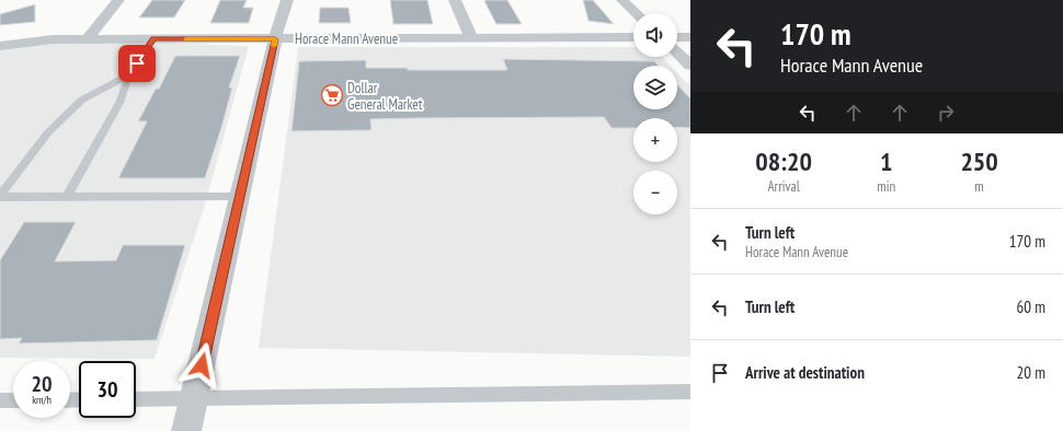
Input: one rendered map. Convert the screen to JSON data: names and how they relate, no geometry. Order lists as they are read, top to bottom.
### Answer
{
  "streets": {
    "street": ["Horace Mann Avenue"]
  },
  "places": {
    "supermarket": ["Dollar General Market"]
  },
  "page": {
    "turn": ["170 m", "Horace Mann Avenue"],
    "map_buttons": ["+", "−"],
    "eta": [
      "08:20",
      "Arrival",
      "1",
      "min",
      "250",
      "m"
    ],
    "list": [
      {
        "name": "Turn left",
        "note": "Horace Mann Avenue",
        "value": "170 m"
      },
      {
        "name": "Turn left",
        "value": "60 m"
      },
      {
        "name": "Arrive at destination",
        "value": "20 m"
      }
    ],
    "speed": "20 km/h",
    "limit": "30"
  }
}
